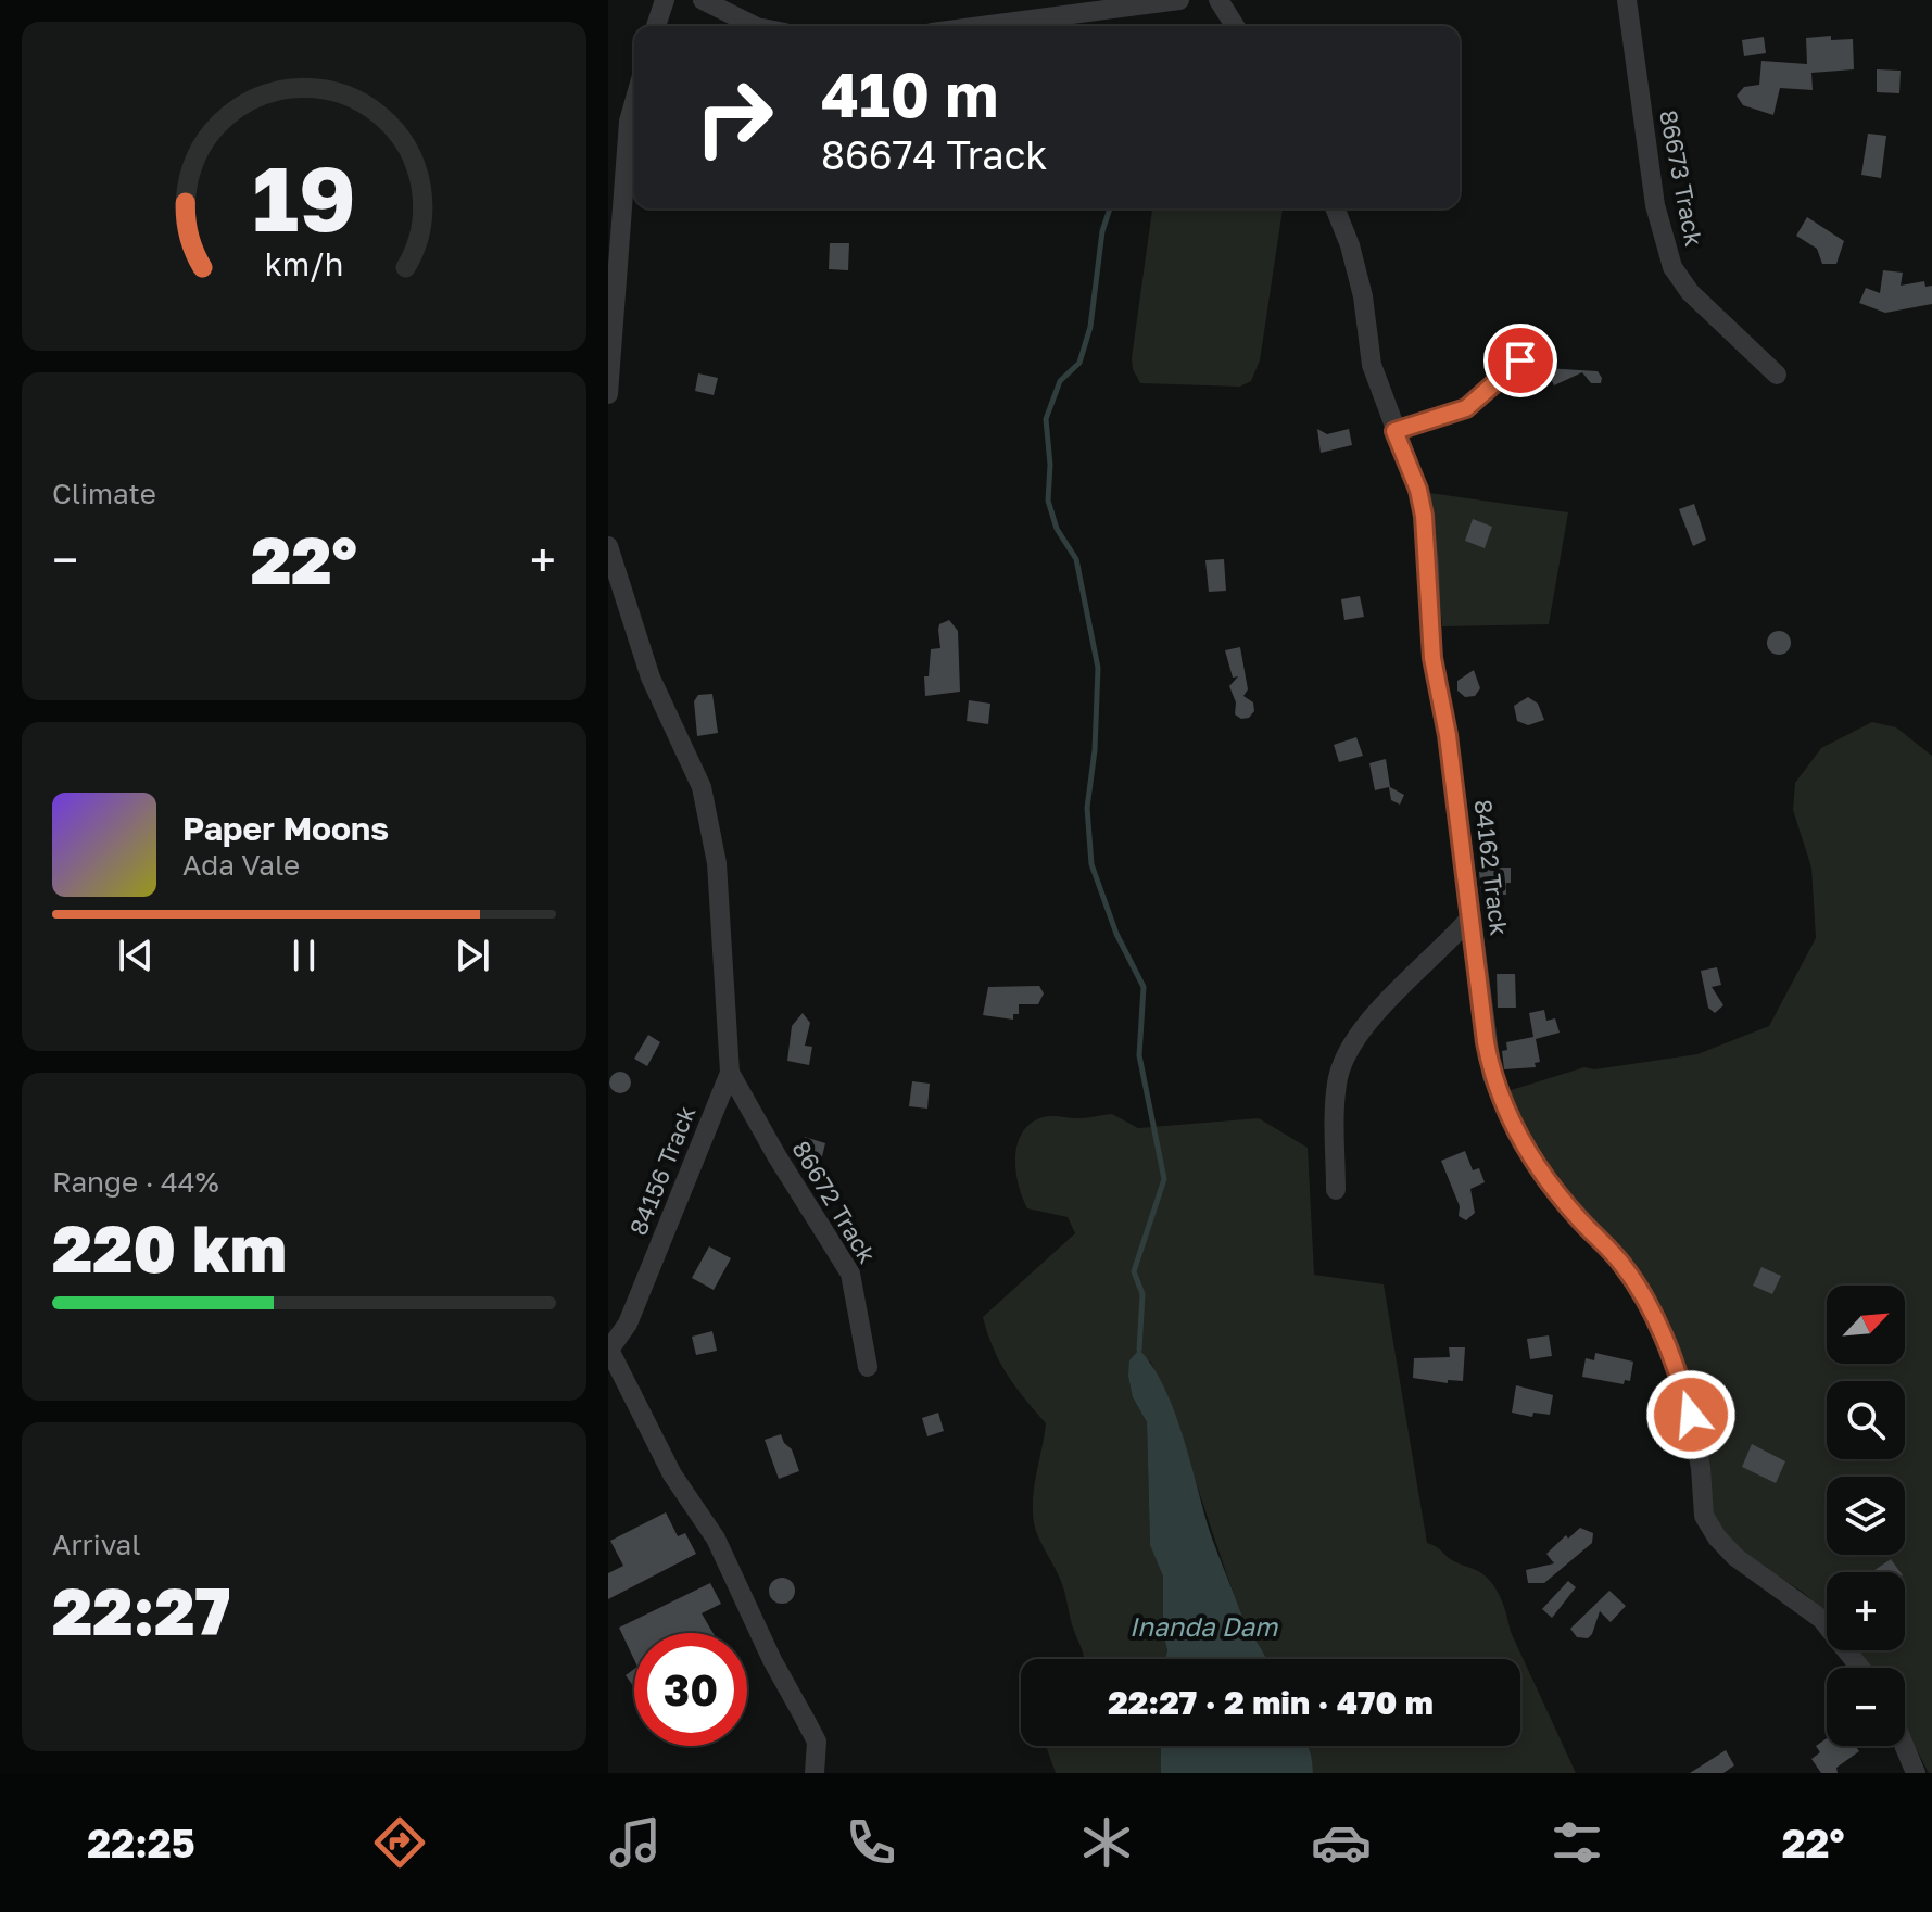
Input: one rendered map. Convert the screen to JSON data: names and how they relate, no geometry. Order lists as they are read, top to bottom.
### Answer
{
  "streets": {
    "street": [
      "86673 Track",
      "84162 Track",
      "84156 Track",
      "86672 Track"
    ]
  },
  "crossings": [
    ["84156 Track", "86672 Track"]
  ],
  "water": ["Inanda Dam"],
  "north": "top right",
  "page": {
    "turn": ["410 m", "86674 Track"],
    "tile": [
      "Climate",
      ["Range · 44%", "220 km"],
      ["Arrival", "22:27"]
    ],
    "heat": ["−", "22°", "+"],
    "song": ["Paper Moons", "Ada Vale"],
    "map_buttons": ["+", "−"],
    "limit": "30",
    "trip": "22:27 · 2 min · 470 m",
    "tabs": ["22:25", "22°"],
    "gauge": ["19", "km/h"]
  }
}
